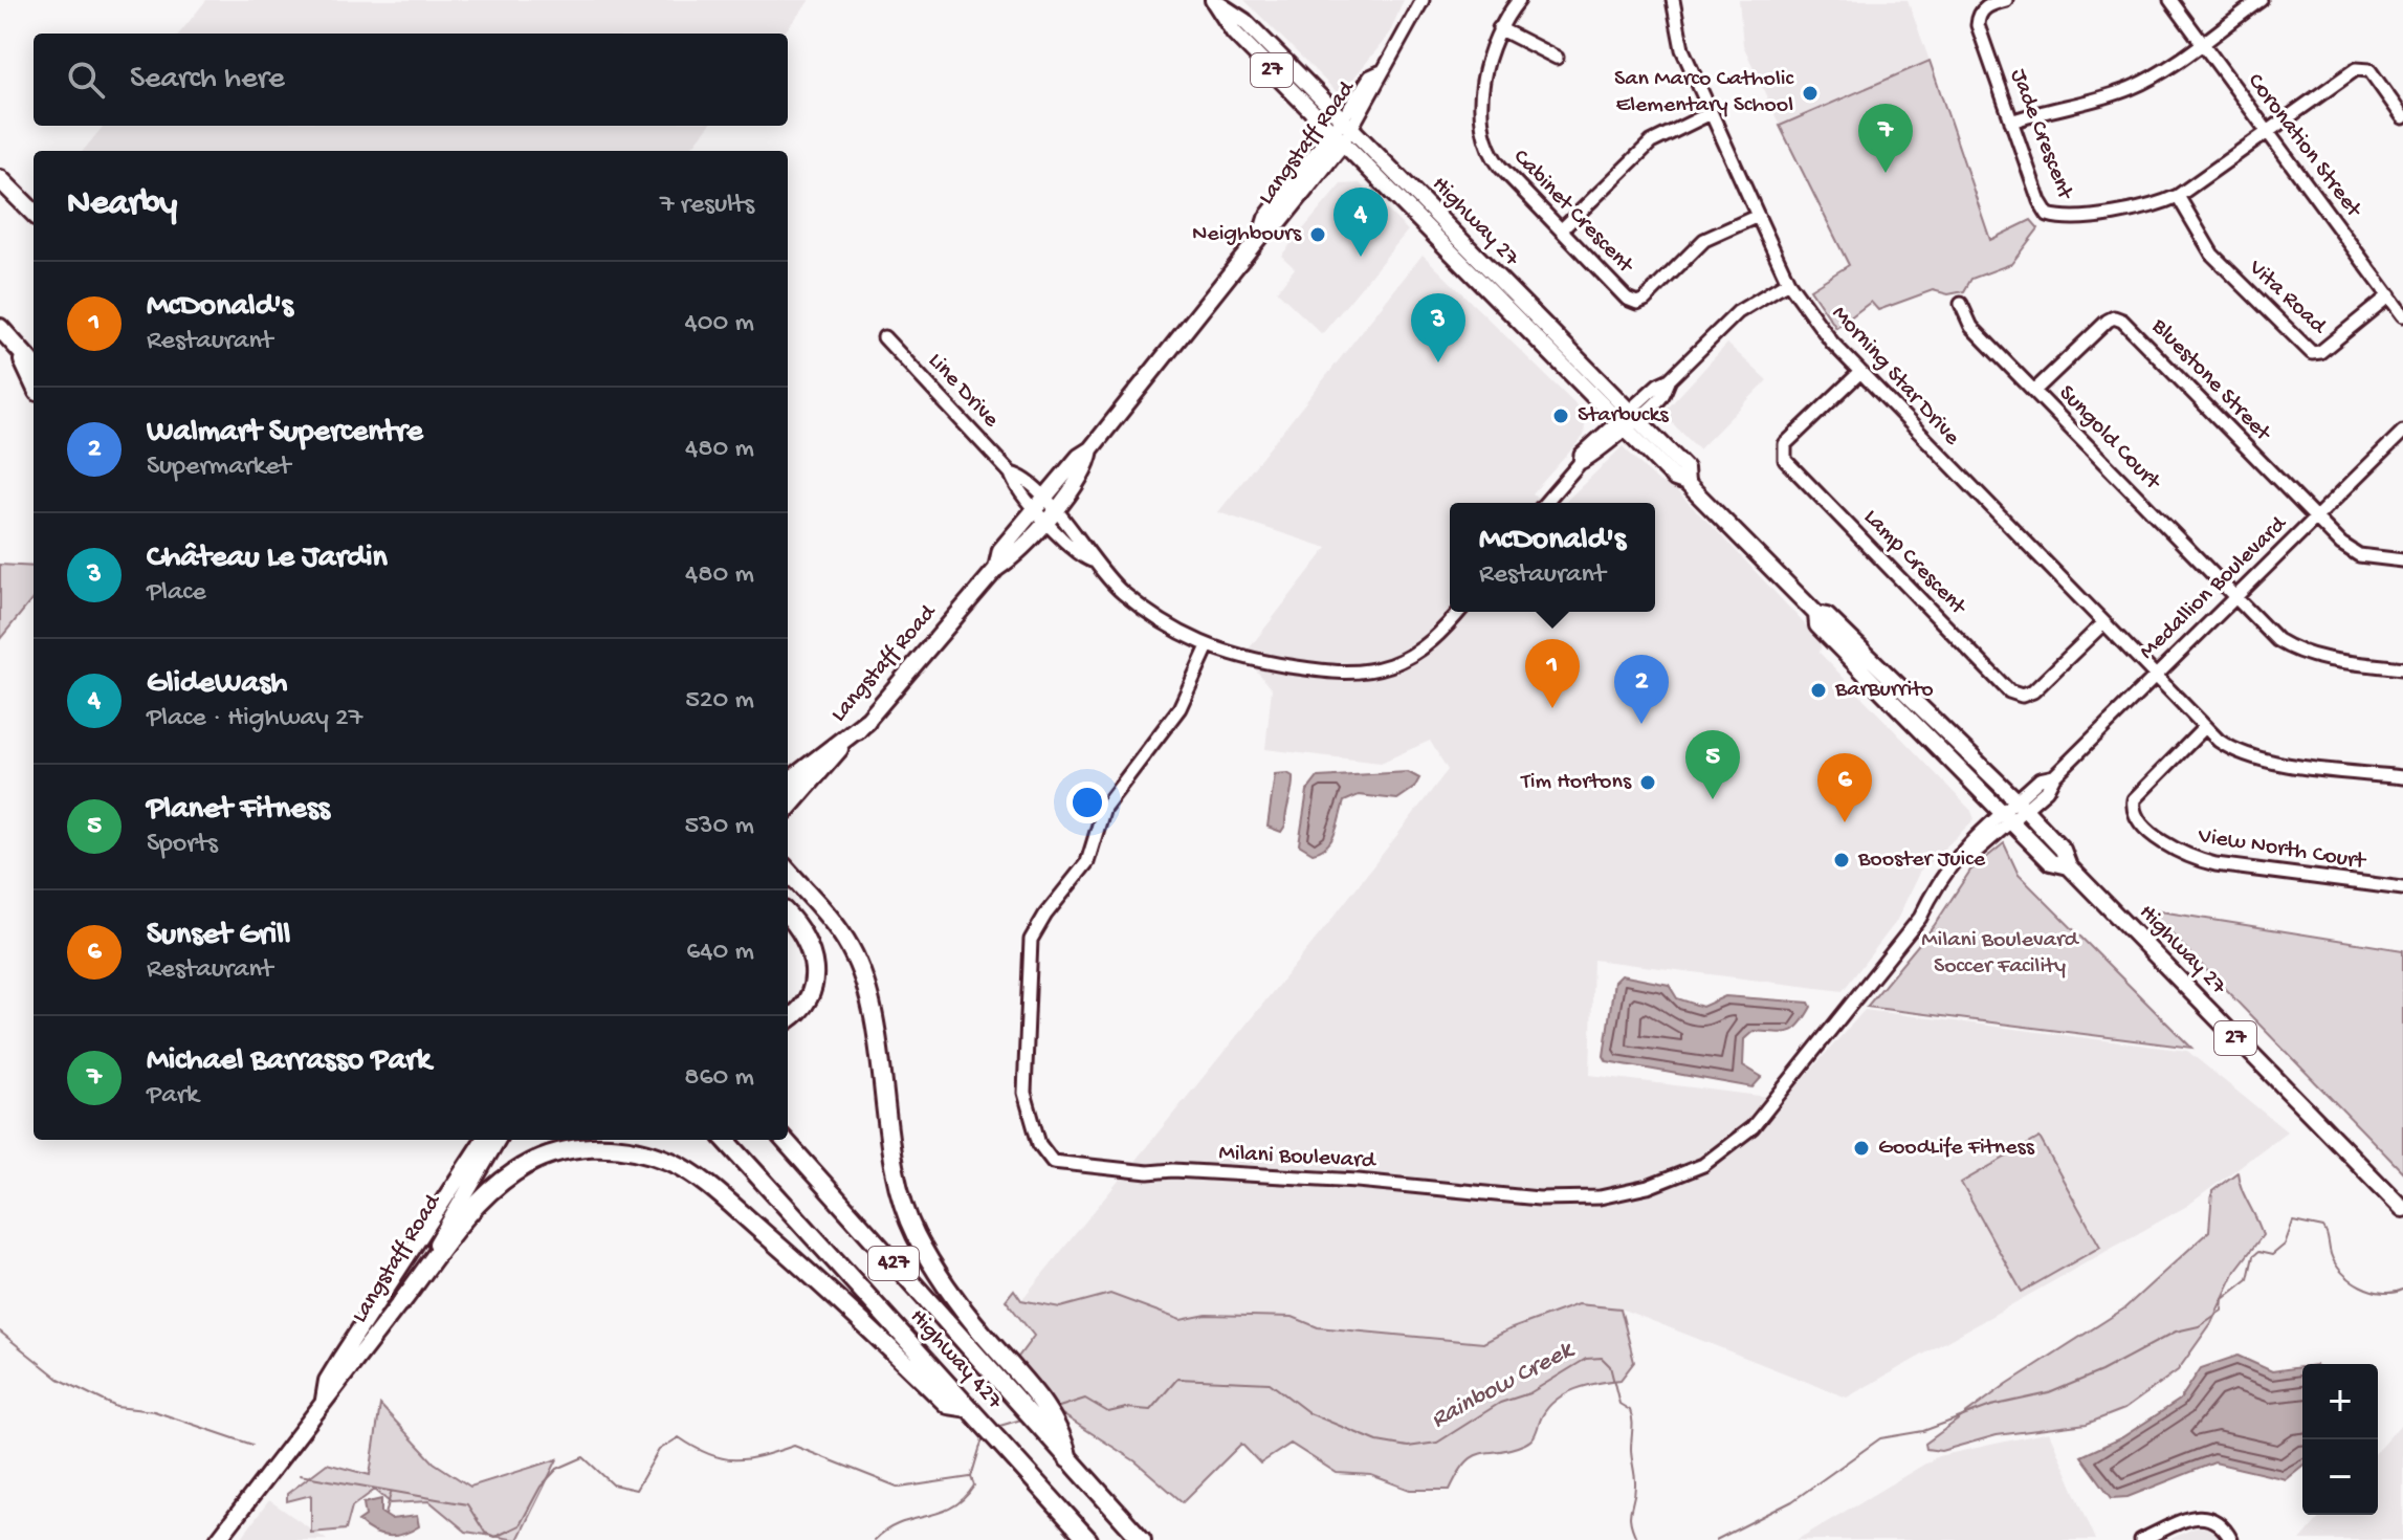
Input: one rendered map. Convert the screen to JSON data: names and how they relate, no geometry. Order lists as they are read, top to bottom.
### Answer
{
  "streets": {
    "highway": ["427", "Highway 427"],
    "main road": ["27", "Langstaff Road", "Highway 27"],
    "street": [
      "Jade Crescent",
      "Coronation Street",
      "Cabinet Crescent",
      "Vita Road",
      "Morning Star Drive",
      "Bluestone Street",
      "Line Drive",
      "Sungold Court",
      "Lamp Crescent",
      "Medallion Boulevard",
      "View North Court",
      "Milani Boulevard"
    ]
  },
  "crossings": [
    ["Jade Crescent", "Coronation Street"],
    ["Jade Crescent", "Vita Road"],
    ["Langstaff Road", "Highway 27"],
    ["Langstaff Road", "Line Drive"],
    ["Coronation Street", "Vita Road"],
    ["Cabinet Crescent", "Morning Star Drive"],
    ["Highway 27", "Medallion Boulevard"],
    ["Highway 27", "Milani Boulevard"],
    ["Morning Star Drive", "Lamp Crescent"],
    ["Morning Star Drive", "Medallion Boulevard"],
    ["Morning Star Drive", "View North Court"],
    ["Bluestone Street", "Sungold Court"],
    ["Bluestone Street", "Medallion Boulevard"],
    ["Line Drive", "Milani Boulevard"],
    ["Sungold Court", "Medallion Boulevard"],
    ["Medallion Boulevard", "Milani Boulevard"]
  ],
  "water": ["Rainbow Creek"],
  "parks": ["Milani Boulevard Soccer Facility"],
  "places": [
    "San Marco Catholic Elementary School",
    "Neighbours",
    "Starbucks",
    "BarBurrito",
    "Tim Hortons",
    "Booster Juice",
    "GoodLife Fitness"
  ],
  "page": {
    "search": "Search here",
    "pins": [
      "7",
      "4",
      "3",
      "1",
      "2",
      "5",
      "6"
    ],
    "heading": ["Nearby", "7 results"],
    "list": [
      {
        "mark": "1",
        "name": "McDonald's",
        "note": "Restaurant",
        "value": "400 m"
      },
      {
        "mark": "2",
        "name": "Walmart Supercentre",
        "note": "Supermarket",
        "value": "480 m"
      },
      {
        "mark": "3",
        "name": "Château Le Jardin",
        "note": "Place",
        "value": "480 m"
      },
      {
        "mark": "4",
        "name": "GlideWash",
        "note": "Place · Highway 27",
        "value": "520 m"
      },
      {
        "mark": "5",
        "name": "Planet Fitness",
        "note": "Sports",
        "value": "530 m"
      },
      {
        "mark": "6",
        "name": "Sunset Grill",
        "note": "Restaurant",
        "value": "640 m"
      },
      {
        "mark": "7",
        "name": "Michael Barrasso Park",
        "note": "Park",
        "value": "860 m"
      }
    ],
    "popup": ["McDonald's", "Restaurant"],
    "map_buttons": ["+", "−"]
  }
}
